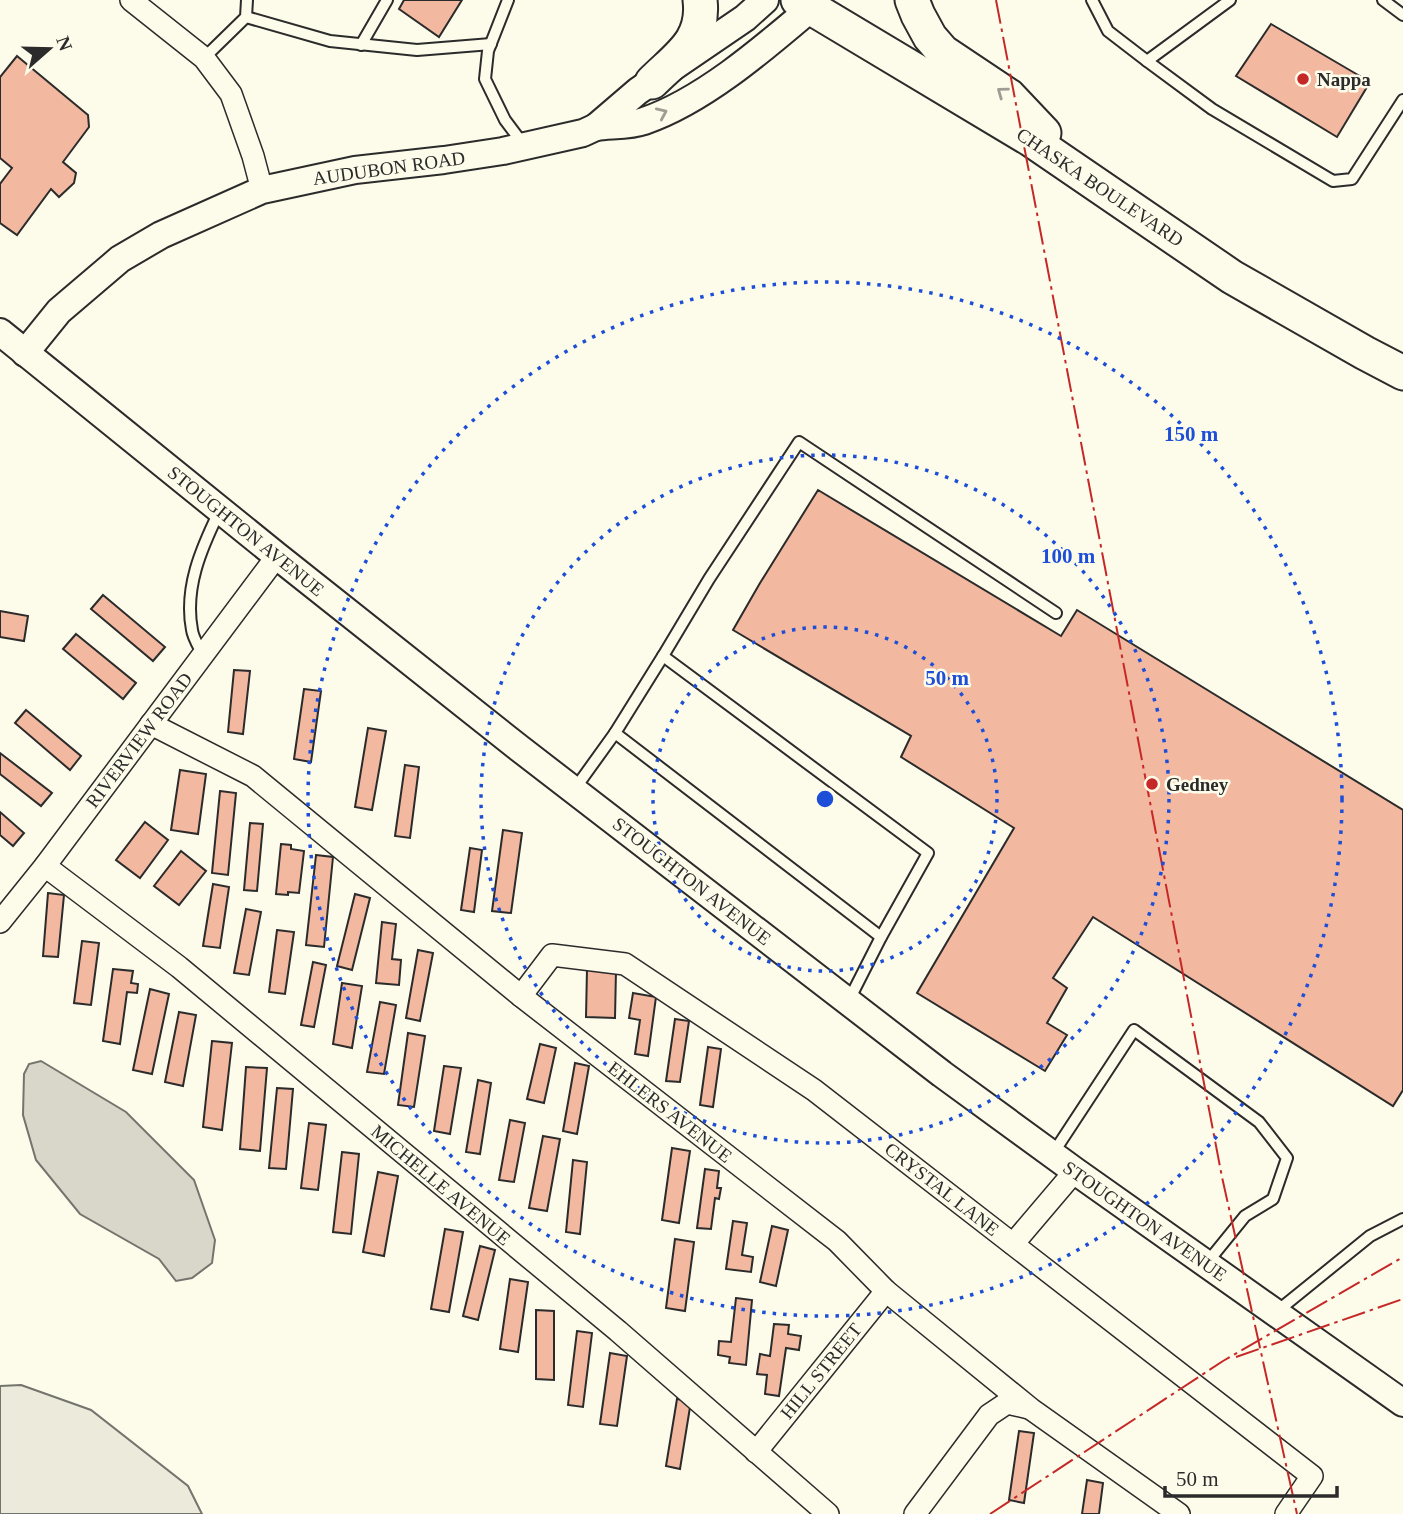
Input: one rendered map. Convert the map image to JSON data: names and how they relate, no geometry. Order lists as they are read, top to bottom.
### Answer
{
  "streets": {
    "main road": ["CHASKA BOULEVARD"],
    "street": [
      "AUDUBON ROAD",
      "STOUGHTON AVENUE",
      "RIVERVIEW ROAD",
      "EHLERS AVENUE",
      "MICHELLE AVENUE",
      "CRYSTAL LANE",
      "HILL STREET"
    ]
  },
  "crossings": [
    ["AUDUBON ROAD", "CHASKA BOULEVARD"],
    ["AUDUBON ROAD", "STOUGHTON AVENUE"],
    ["STOUGHTON AVENUE", "RIVERVIEW ROAD"],
    ["RIVERVIEW ROAD", "EHLERS AVENUE"],
    ["RIVERVIEW ROAD", "MICHELLE AVENUE"],
    ["EHLERS AVENUE", "CRYSTAL LANE"],
    ["EHLERS AVENUE", "HILL STREET"],
    ["MICHELLE AVENUE", "HILL STREET"]
  ],
  "places": ["Nappa", "Gedney"],
  "scale_bar": "50 m",
  "north": "right",
  "rings": ["150 m", "100 m", "50 m"]
}
